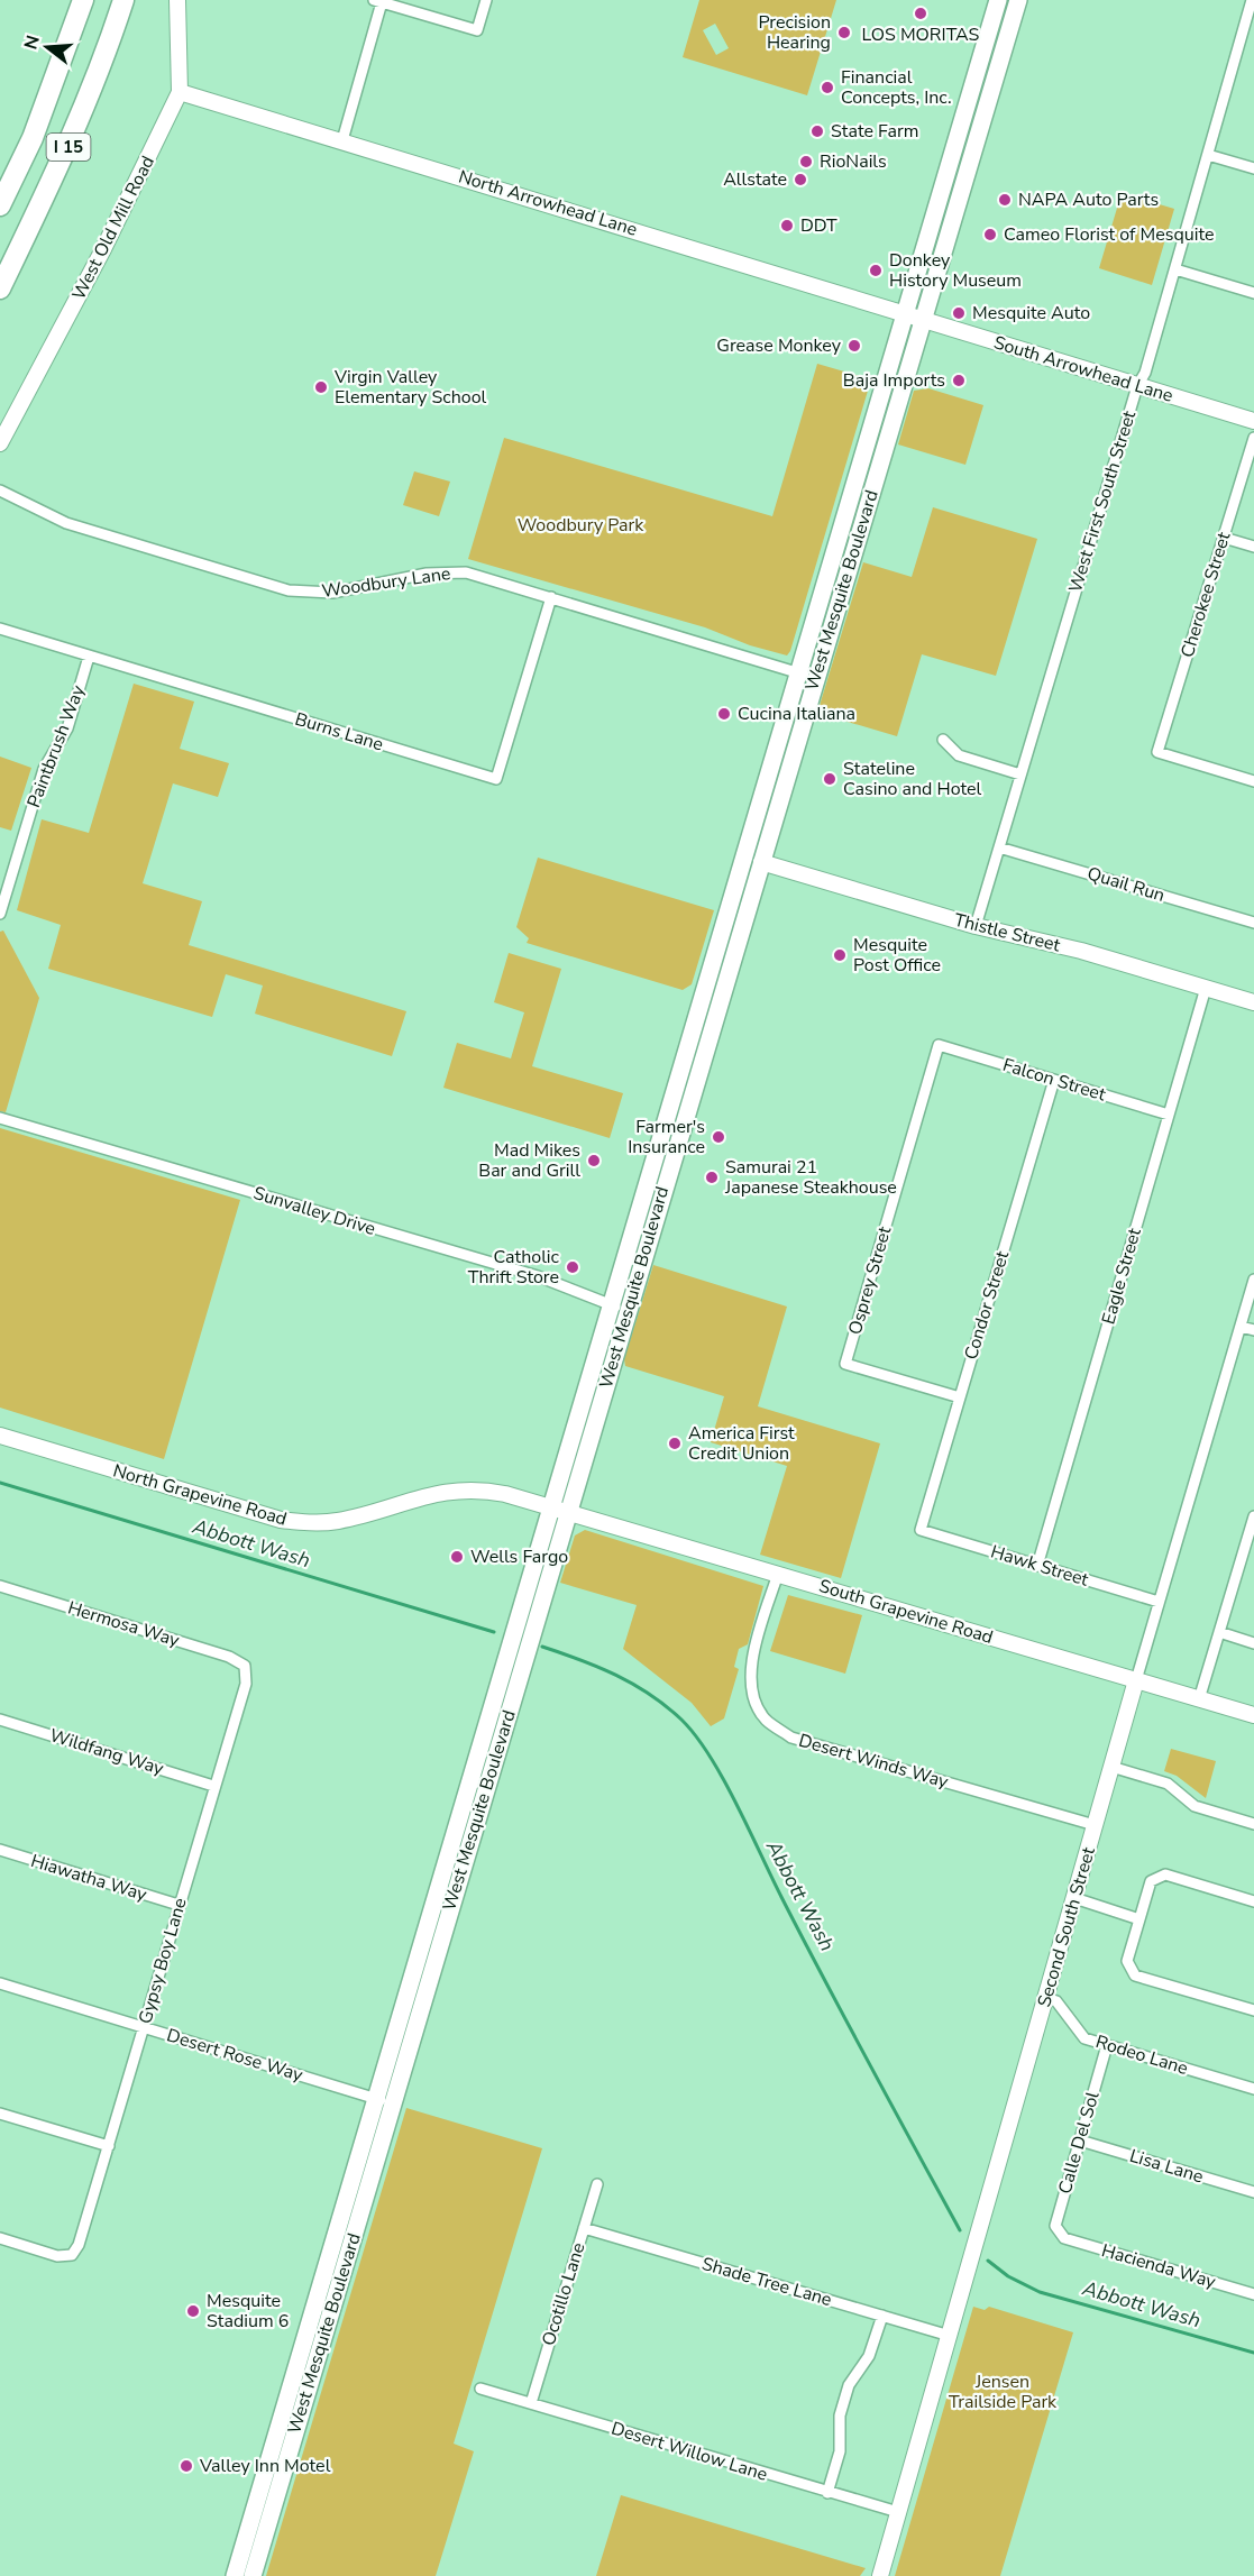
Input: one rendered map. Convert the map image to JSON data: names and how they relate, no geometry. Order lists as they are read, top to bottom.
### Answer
{
  "streets": {
    "highway": ["I 15"],
    "main road": ["West Mesquite Boulevard"],
    "street": [
      "North Arrowhead Lane",
      "West Old Mill Road",
      "South Arrowhead Lane",
      "West First South Street",
      "Woodbury Lane",
      "Cherokee Street",
      "Burns Lane",
      "Paintbrush Way",
      "Quail Run",
      "Thistle Street",
      "Falcon Street",
      "Sunvalley Drive",
      "Eagle Street",
      "Osprey Street",
      "Condor Street",
      "North Grapevine Road",
      "Hawk Street",
      "South Grapevine Road",
      "Hermosa Way",
      "Wildfang Way",
      "Desert Winds Way",
      "Hiawatha Way",
      "Second South Street",
      "Gypsy Boy Lane",
      "Desert Rose Way",
      "Rodeo Lane",
      "Calle Del Sol",
      "Lisa Lane",
      "Hacienda Way",
      "Shade Tree Lane",
      "Ocotillo Lane",
      "Desert Willow Lane"
    ]
  },
  "crossings": [
    ["North Arrowhead Lane", "West Old Mill Road"],
    ["North Arrowhead Lane", "South Arrowhead Lane"],
    ["North Arrowhead Lane", "West Mesquite Boulevard"],
    ["South Arrowhead Lane", "West First South Street"],
    ["South Arrowhead Lane", "West Mesquite Boulevard"],
    ["West First South Street", "Quail Run"],
    ["West First South Street", "Thistle Street"],
    ["Woodbury Lane", "West Mesquite Boulevard"],
    ["Woodbury Lane", "Burns Lane"],
    ["West Mesquite Boulevard", "Thistle Street"],
    ["West Mesquite Boulevard", "Sunvalley Drive"],
    ["West Mesquite Boulevard", "North Grapevine Road"],
    ["West Mesquite Boulevard", "South Grapevine Road"],
    ["West Mesquite Boulevard", "Desert Rose Way"],
    ["Burns Lane", "Paintbrush Way"],
    ["Thistle Street", "Eagle Street"],
    ["Falcon Street", "Eagle Street"],
    ["Falcon Street", "Osprey Street"],
    ["Falcon Street", "Condor Street"],
    ["Eagle Street", "Hawk Street"],
    ["Osprey Street", "Condor Street"],
    ["Condor Street", "Hawk Street"],
    ["North Grapevine Road", "South Grapevine Road"],
    ["Hawk Street", "Second South Street"],
    ["South Grapevine Road", "Desert Winds Way"],
    ["South Grapevine Road", "Second South Street"],
    ["Hermosa Way", "Gypsy Boy Lane"],
    ["Wildfang Way", "Gypsy Boy Lane"],
    ["Desert Winds Way", "Second South Street"],
    ["Hiawatha Way", "Gypsy Boy Lane"],
    ["Second South Street", "Rodeo Lane"],
    ["Second South Street", "Shade Tree Lane"],
    ["Second South Street", "Desert Willow Lane"],
    ["Gypsy Boy Lane", "Desert Rose Way"],
    ["Rodeo Lane", "Calle Del Sol"],
    ["Calle Del Sol", "Lisa Lane"],
    ["Calle Del Sol", "Hacienda Way"],
    ["Shade Tree Lane", "Ocotillo Lane"],
    ["Ocotillo Lane", "Desert Willow Lane"]
  ],
  "water": ["Abbott Wash"],
  "parks": ["Woodbury Park", "Jensen Trailside Park"],
  "places": [
    "LOS MORITAS",
    "Precision Hearing",
    "Financial Concepts, Inc.",
    "State Farm",
    "RioNails",
    "Allstate",
    "NAPA Auto Parts",
    "DDT",
    "Cameo Florist of Mesquite",
    "Donkey History Museum",
    "Mesquite Auto",
    "Grease Monkey",
    "Baja Imports",
    "Virgin Valley Elementary School",
    "Cucina Italiana",
    "Stateline Casino and Hotel",
    "Mesquite Post Office",
    "Farmer's Insurance",
    "Mad Mikes Bar and Grill",
    "Samurai 21 Japanese Steakhouse",
    "Catholic Thrift Store",
    "America First Credit Union",
    "Wells Fargo",
    "Mesquite Stadium 6",
    "Valley Inn Motel"
  ],
  "north": "left"
}
